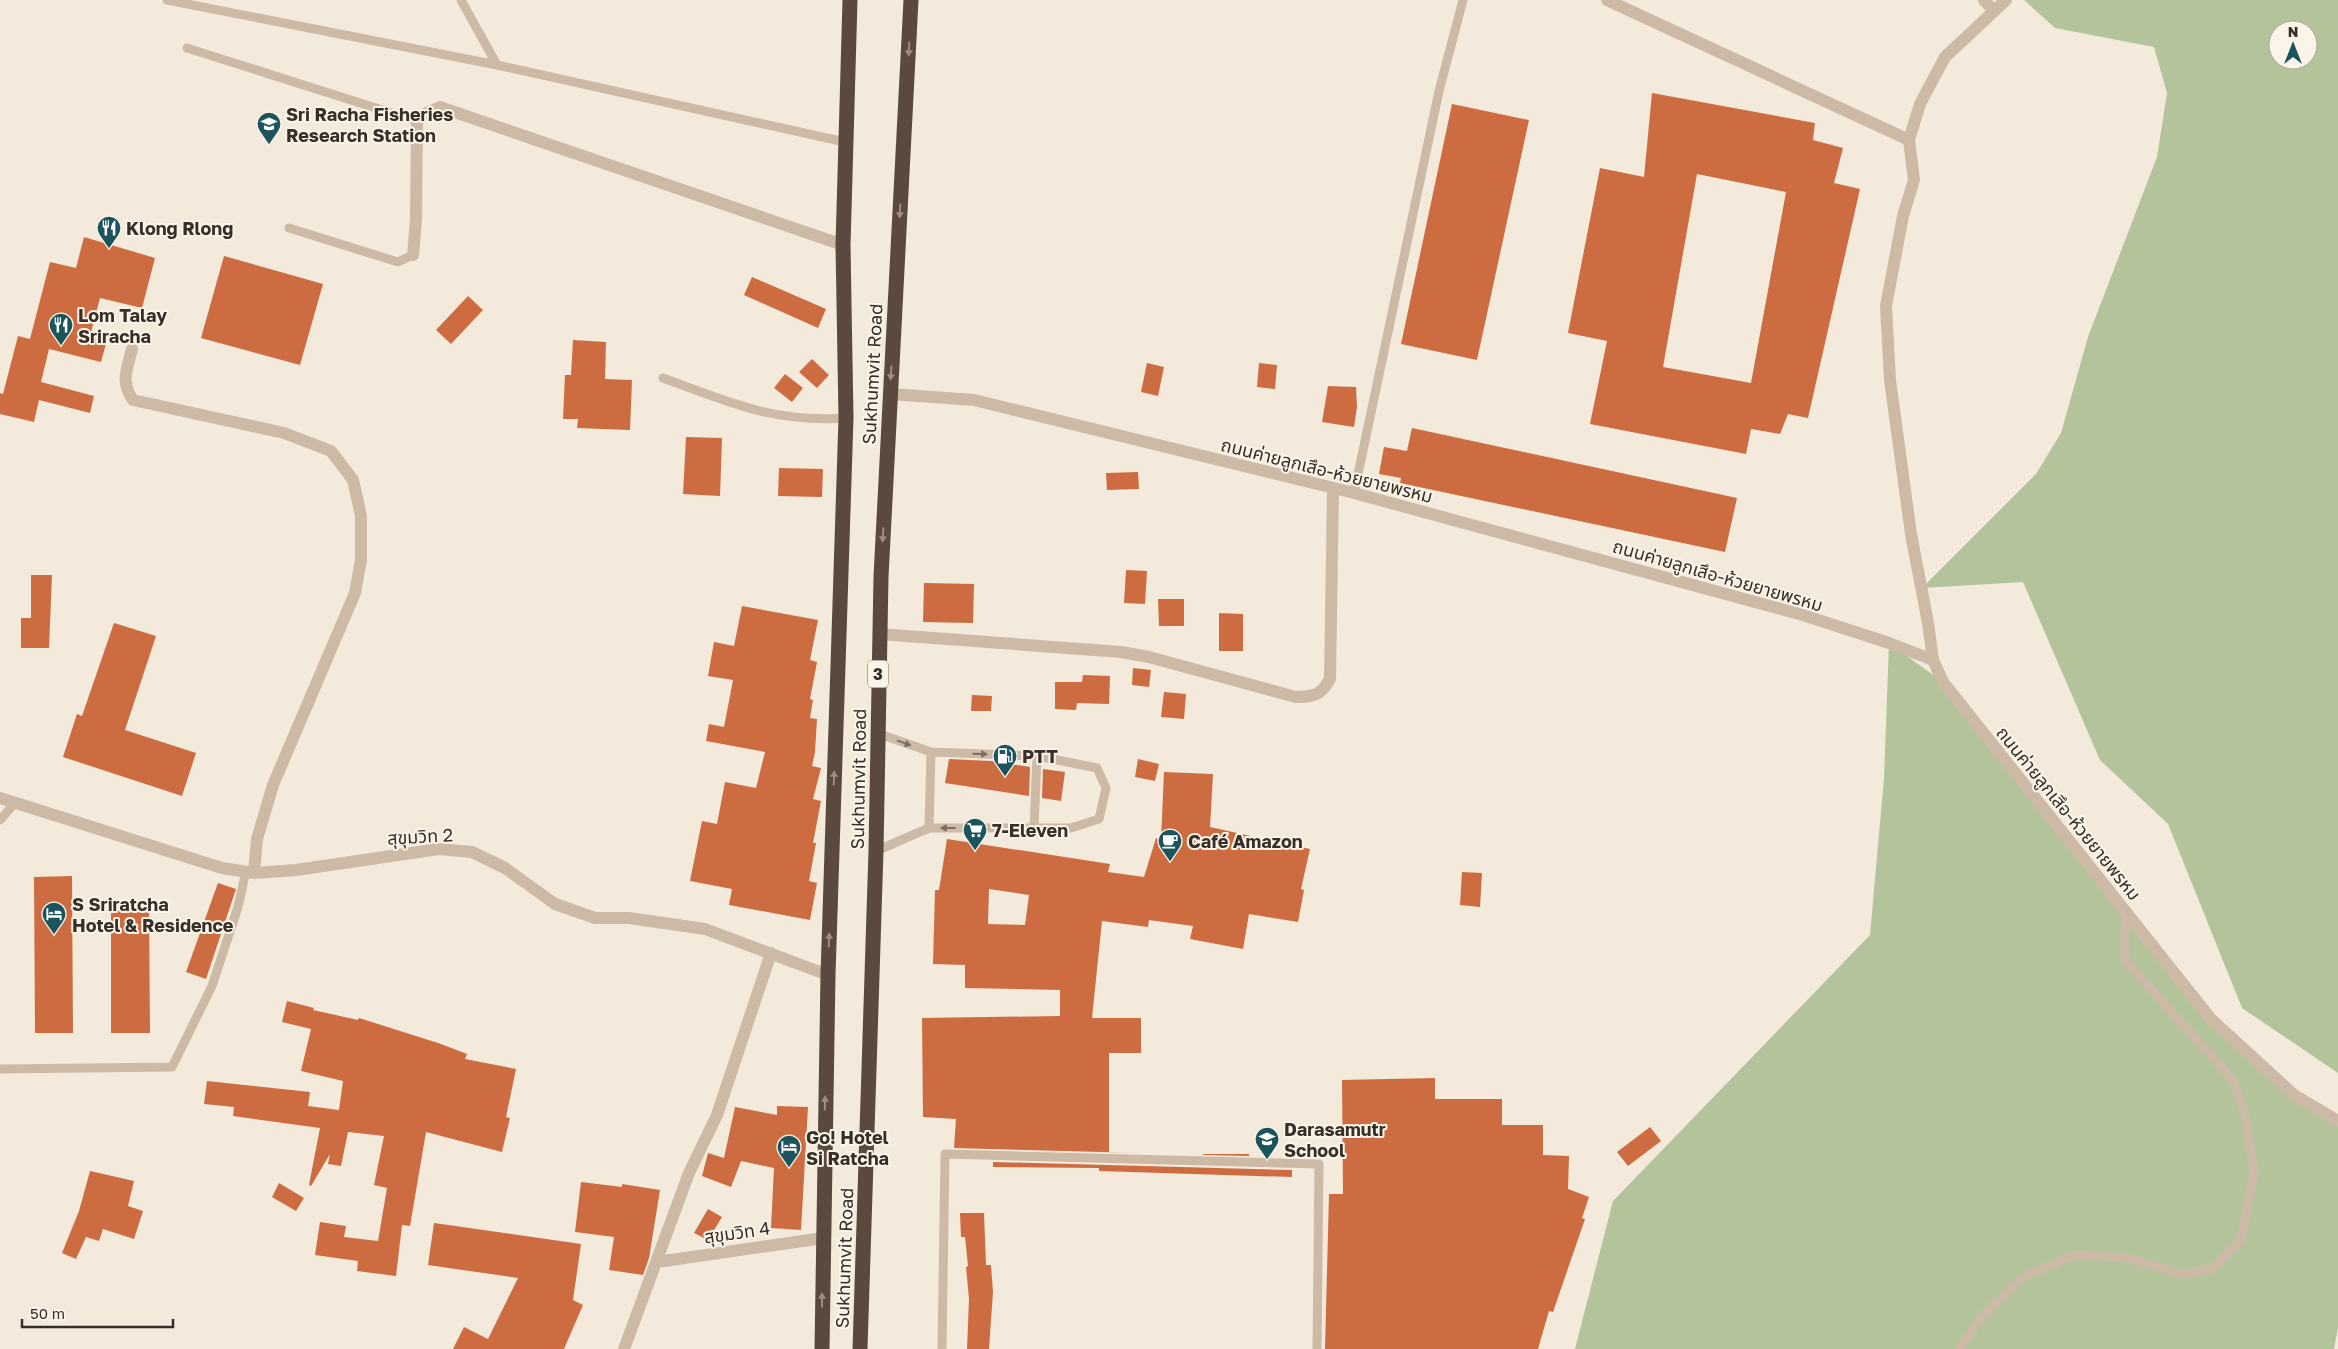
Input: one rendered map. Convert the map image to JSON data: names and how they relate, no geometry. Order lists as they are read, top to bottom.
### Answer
{
  "streets": {
    "highway": ["Sukhumvit Road", "3"],
    "street": ["ถนนค่ายลูกเสึอ-ห้วยยายพรหม", "สุขุมวิท 2", "สุขุมวิท 4"]
  },
  "crossings": [
    ["Sukhumvit Road", "ถนนค่ายลูกเสึอ-ห้วยยายพรหม"],
    ["Sukhumvit Road", "สุขุมวิท 2"],
    ["Sukhumvit Road", "สุขุมวิท 4"]
  ],
  "places": {
    "school or university": ["Sri Racha Fisheries Research Station", "Darasamutr School"],
    "restaurant": ["Klong Rlong", "Lom Talay Sriracha"],
    "fuel station": ["PTT"],
    "supermarket": ["7-Eleven"],
    "cafe": ["Café Amazon"],
    "hotel": ["S Sriratcha Hotel & Residence", "Go! Hotel Si Ratcha"]
  },
  "scale_bar": "50 m",
  "north": "top"
}
